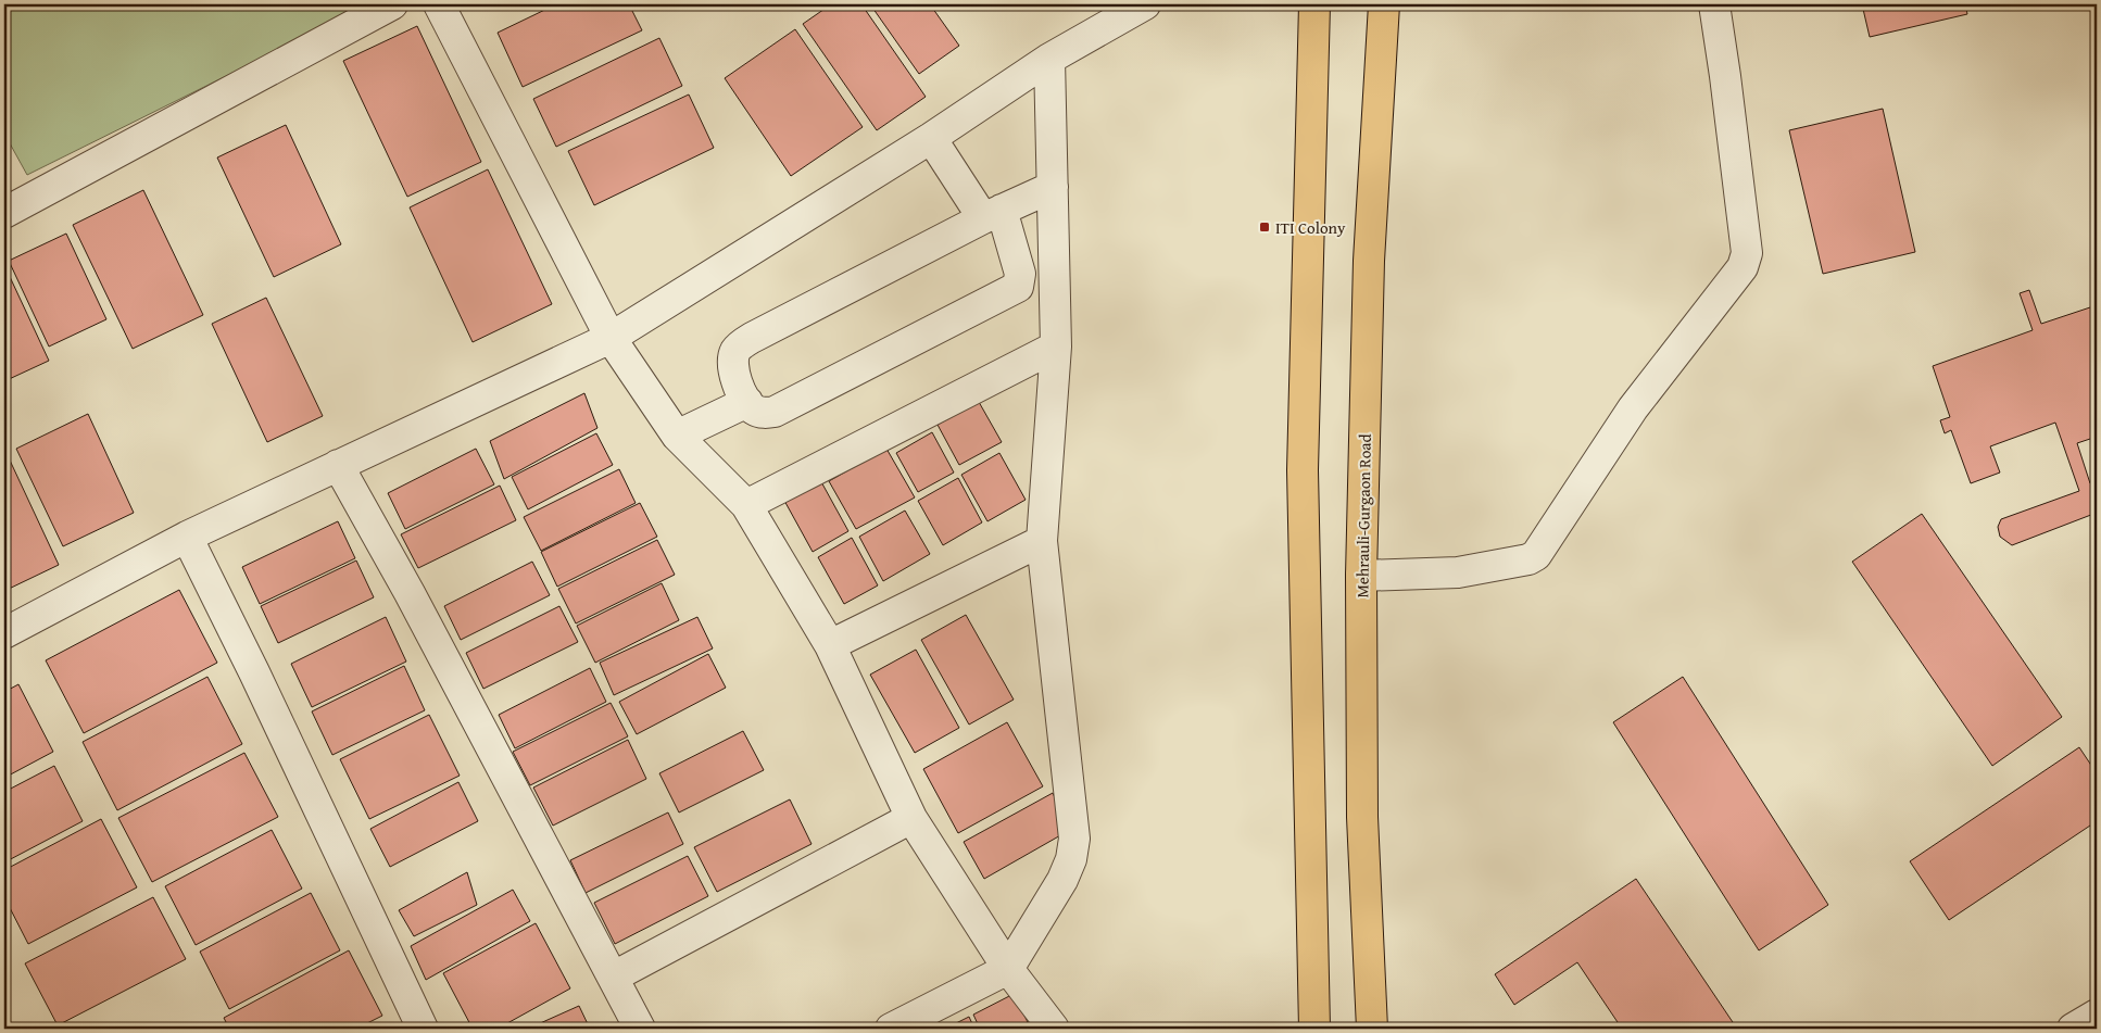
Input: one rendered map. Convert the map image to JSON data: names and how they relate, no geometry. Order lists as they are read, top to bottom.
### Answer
{
  "streets": {
    "main road": ["Mehrauli-Gurgaon Road"]
  },
  "places": {
    "transit": ["ITI Colony"]
  }
}
